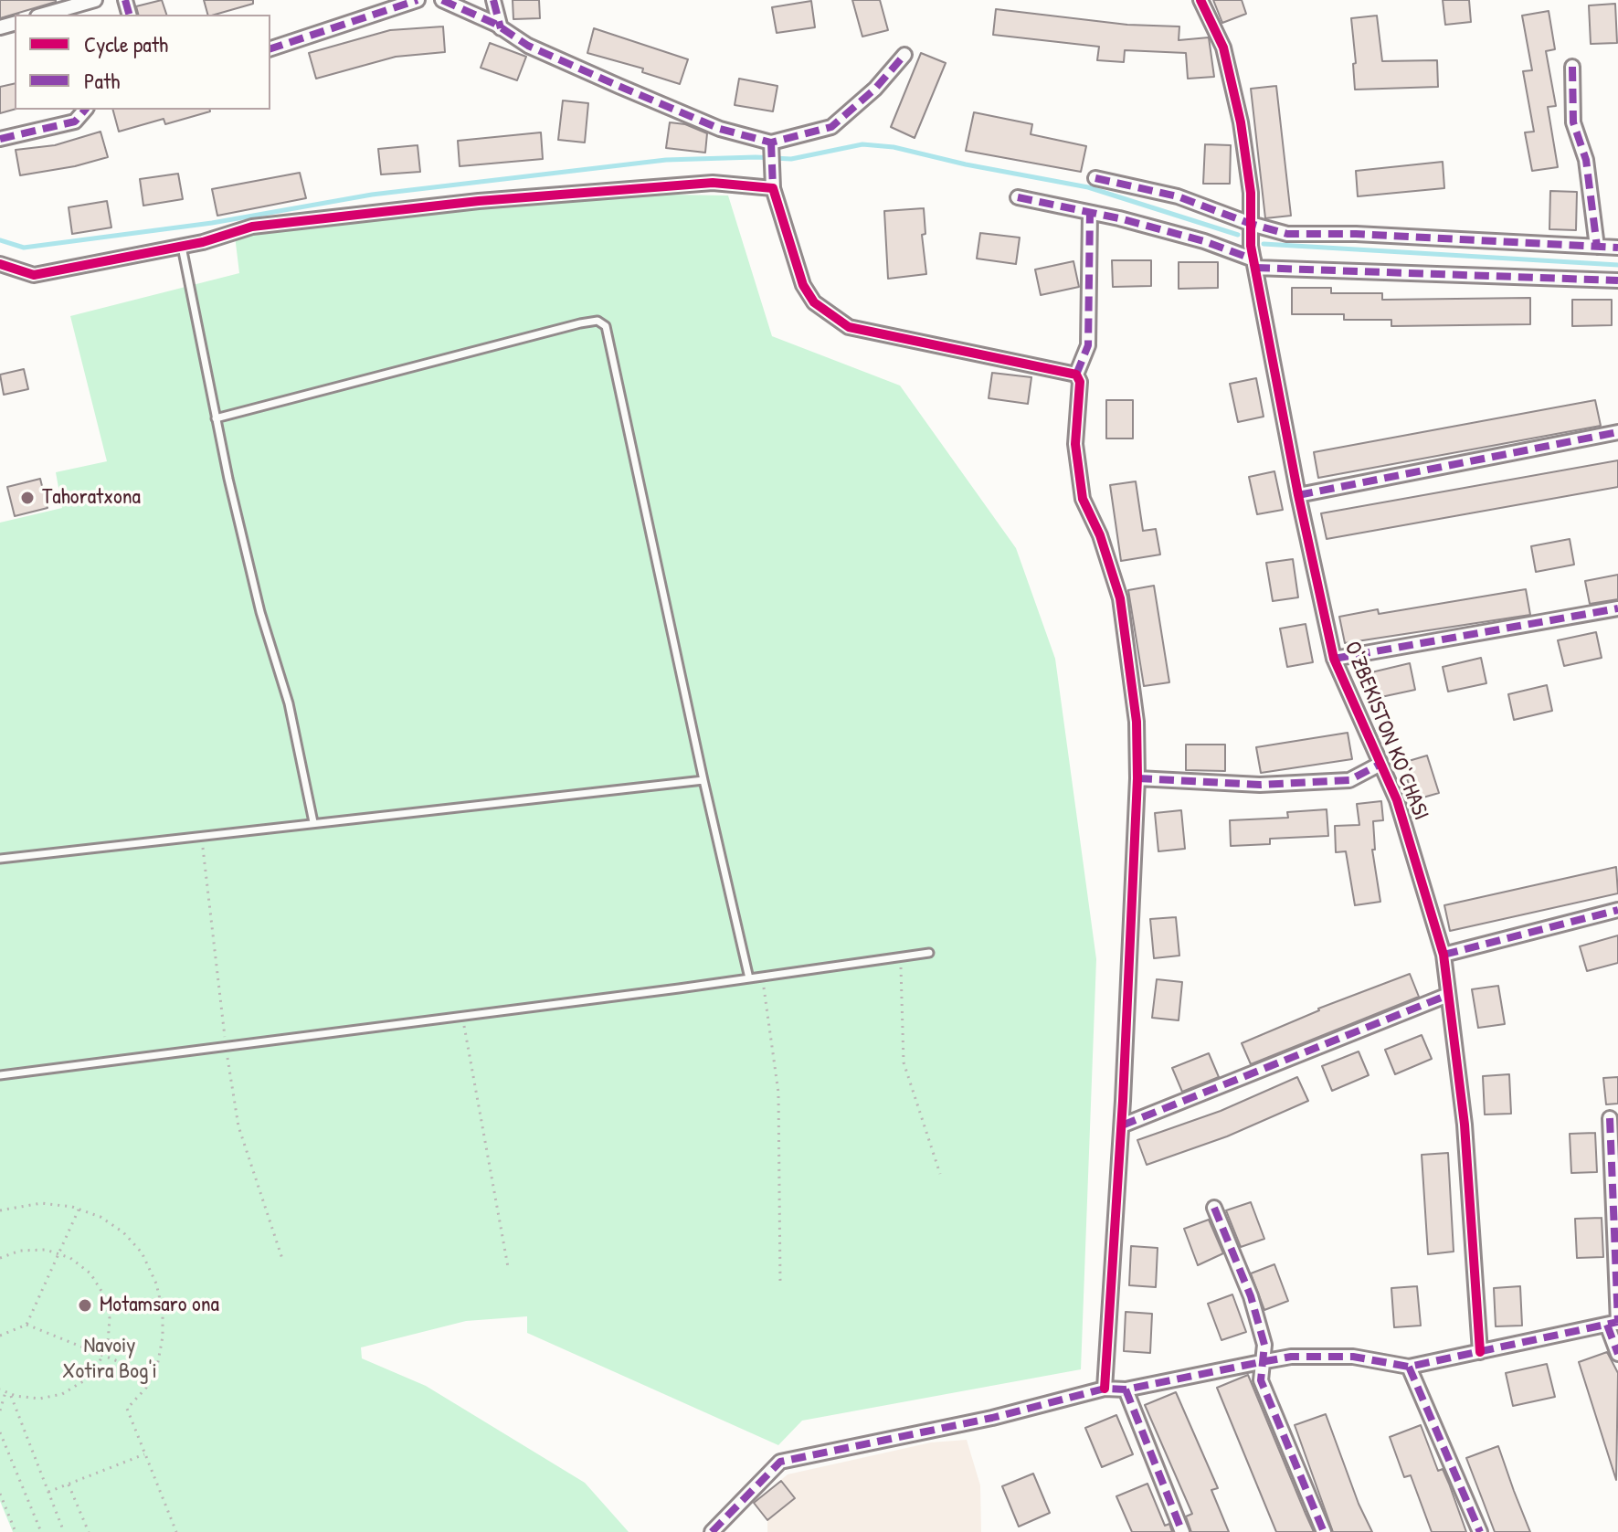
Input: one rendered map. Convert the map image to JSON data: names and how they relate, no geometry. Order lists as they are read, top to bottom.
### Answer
{
  "streets": {
    "street": ["O‘ZBEKISTON KO‘CHASI"]
  },
  "parks": ["Navoiy Xotira Bog'i"],
  "places": ["Tahoratxona", "Motamsaro ona"],
  "legend": ["Cycle path", "Path"]
}
